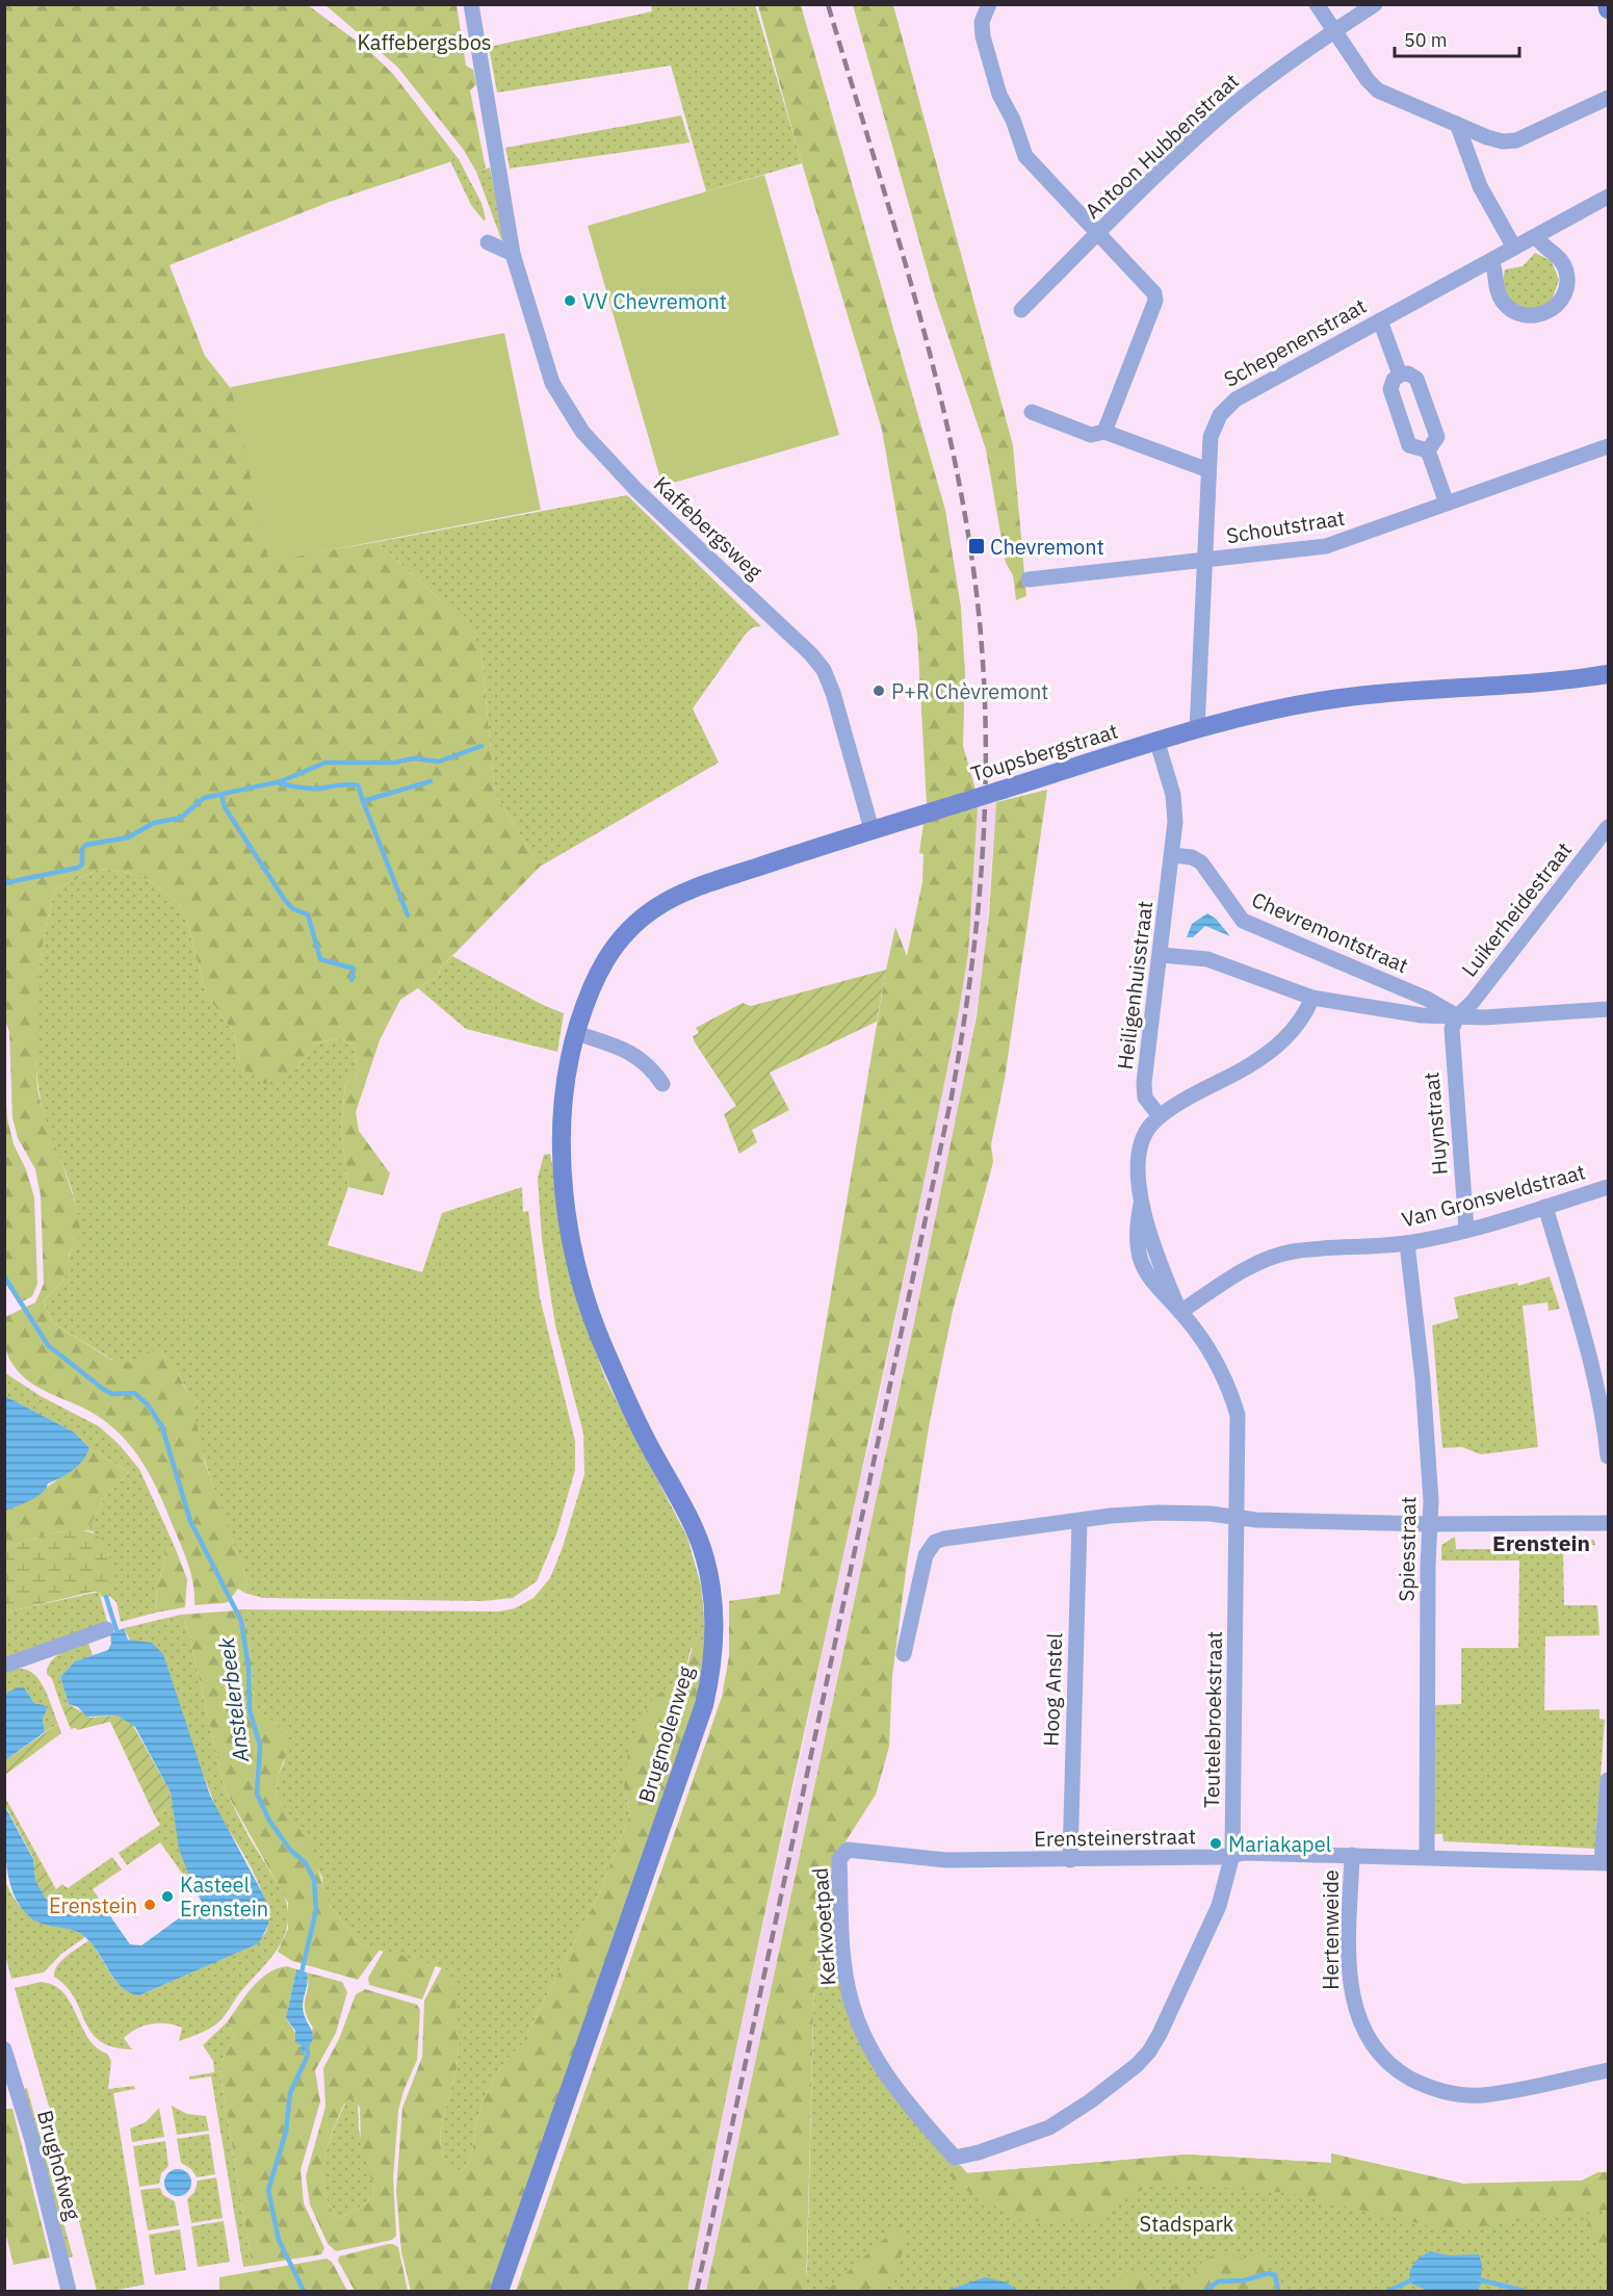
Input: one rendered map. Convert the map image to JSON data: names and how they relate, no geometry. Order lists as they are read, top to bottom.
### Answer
{
  "streets": {
    "street": [
      "Antoon Hubbenstraat",
      "Schepenenstraat",
      "Schoutstraat",
      "Kaffebergsweg",
      "Toupsbergstraat",
      "Luikerheidestraat",
      "Chevremontstraat",
      "Heiligenhuisstraat",
      "Huynstraat",
      "Van Gronsveldstraat",
      "Spiesstraat",
      "Hoog Anstel",
      "Teutelebroekstraat",
      "Brugmolenweg",
      "Erensteinerstraat",
      "Kerkvoetpad",
      "Hertenweide",
      "Brughofweg"
    ]
  },
  "crossings": [
    ["Schepenenstraat", "Schoutstraat"],
    ["Schepenenstraat", "Toupsbergstraat"],
    ["Kaffebergsweg", "Toupsbergstraat"],
    ["Toupsbergstraat", "Brugmolenweg"],
    ["Luikerheidestraat", "Chevremontstraat"],
    ["Luikerheidestraat", "Huynstraat"],
    ["Chevremontstraat", "Heiligenhuisstraat"],
    ["Chevremontstraat", "Huynstraat"],
    ["Chevremontstraat", "Teutelebroekstraat"],
    ["Heiligenhuisstraat", "Teutelebroekstraat"],
    ["Huynstraat", "Van Gronsveldstraat"],
    ["Van Gronsveldstraat", "Spiesstraat"],
    ["Van Gronsveldstraat", "Teutelebroekstraat"],
    ["Spiesstraat", "Erensteinerstraat"],
    ["Hoog Anstel", "Erensteinerstraat"],
    ["Teutelebroekstraat", "Erensteinerstraat"],
    ["Teutelebroekstraat", "Kerkvoetpad"],
    ["Erensteinerstraat", "Kerkvoetpad"],
    ["Erensteinerstraat", "Hertenweide"]
  ],
  "districts": ["Erenstein"],
  "water": ["Anstelerbeek"],
  "parks": ["Kaffebergsbos", "Stadspark"],
  "places": {
    "other": [
      "VV Chevremont",
      "P+R Chèvremont",
      "Mariakapel",
      "Kasteel Erenstein",
      "Erenstein"
    ],
    "transit": ["Chevremont"]
  },
  "scale_bar": "50 m"
}
